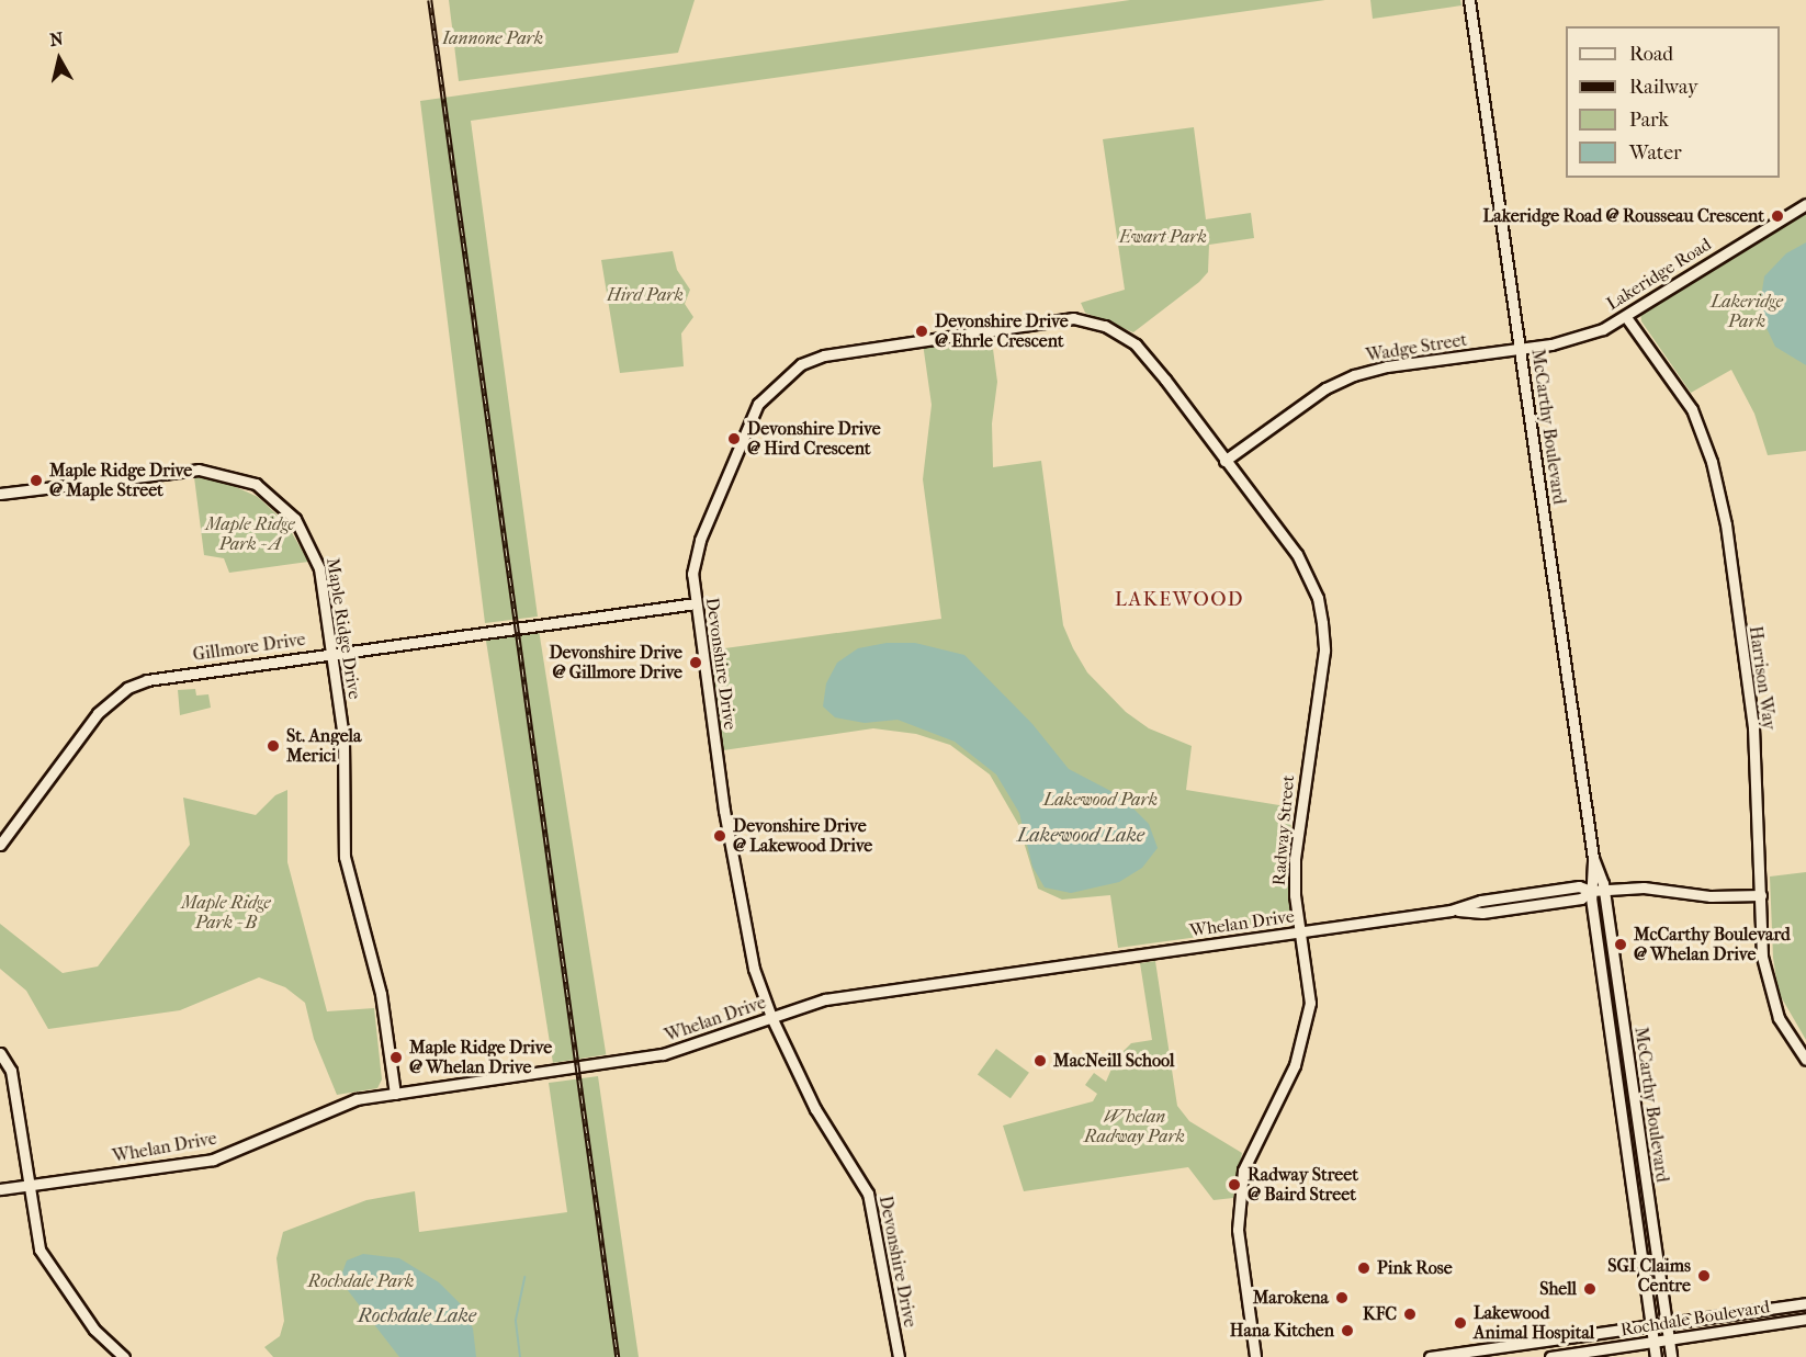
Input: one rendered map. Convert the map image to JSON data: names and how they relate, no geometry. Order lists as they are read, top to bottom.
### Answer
{
  "streets": {
    "street": [
      "Lakeridge Road",
      "Wadge Street",
      "McCarthy Boulevard",
      "Maple Ridge Drive",
      "Gillmore Drive",
      "Devonshire Drive",
      "Harrison Way",
      "Radway Street",
      "Whelan Drive",
      "Rochdale Boulevard"
    ]
  },
  "crossings": [
    ["Lakeridge Road", "Wadge Street"],
    ["Lakeridge Road", "McCarthy Boulevard"],
    ["Lakeridge Road", "Harrison Way"],
    ["Wadge Street", "McCarthy Boulevard"],
    ["Wadge Street", "Radway Street"],
    ["McCarthy Boulevard", "Whelan Drive"],
    ["McCarthy Boulevard", "Rochdale Boulevard"],
    ["Maple Ridge Drive", "Gillmore Drive"],
    ["Maple Ridge Drive", "Whelan Drive"],
    ["Gillmore Drive", "Devonshire Drive"],
    ["Devonshire Drive", "Radway Street"],
    ["Devonshire Drive", "Whelan Drive"],
    ["Harrison Way", "Whelan Drive"],
    ["Radway Street", "Whelan Drive"]
  ],
  "districts": ["LAKEWOOD"],
  "water": ["Lakewood Lake", "Rochdale Lake"],
  "parks": [
    "Iannone Park",
    "Ewart Park",
    "Hird Park",
    "Lakeridge Park",
    "Maple Ridge Park - A",
    "Lakewood Park",
    "Maple Ridge Park - B",
    "Whelan Radway Park",
    "Rochdale Park"
  ],
  "places": [
    "Lakeridge Road @ Rousseau Crescent",
    "Devonshire Drive @ Ehrle Crescent",
    "Devonshire Drive @ Hird Crescent",
    "Maple Ridge Drive @ Maple Street",
    "Devonshire Drive @ Gillmore Drive",
    "St. Angela Merici",
    "Devonshire Drive @ Lakewood Drive",
    "McCarthy Boulevard @ Whelan Drive",
    "Maple Ridge Drive @ Whelan Drive",
    "MacNeill School",
    "Radway Street @ Baird Street",
    "Pink Rose",
    "SGI Claims Centre",
    "Shell",
    "Marokena",
    "KFC",
    "Lakewood Animal Hospital",
    "Hana Kitchen"
  ],
  "legend": [
    "Road",
    "Railway",
    "Park",
    "Water"
  ],
  "north": "top"
}
